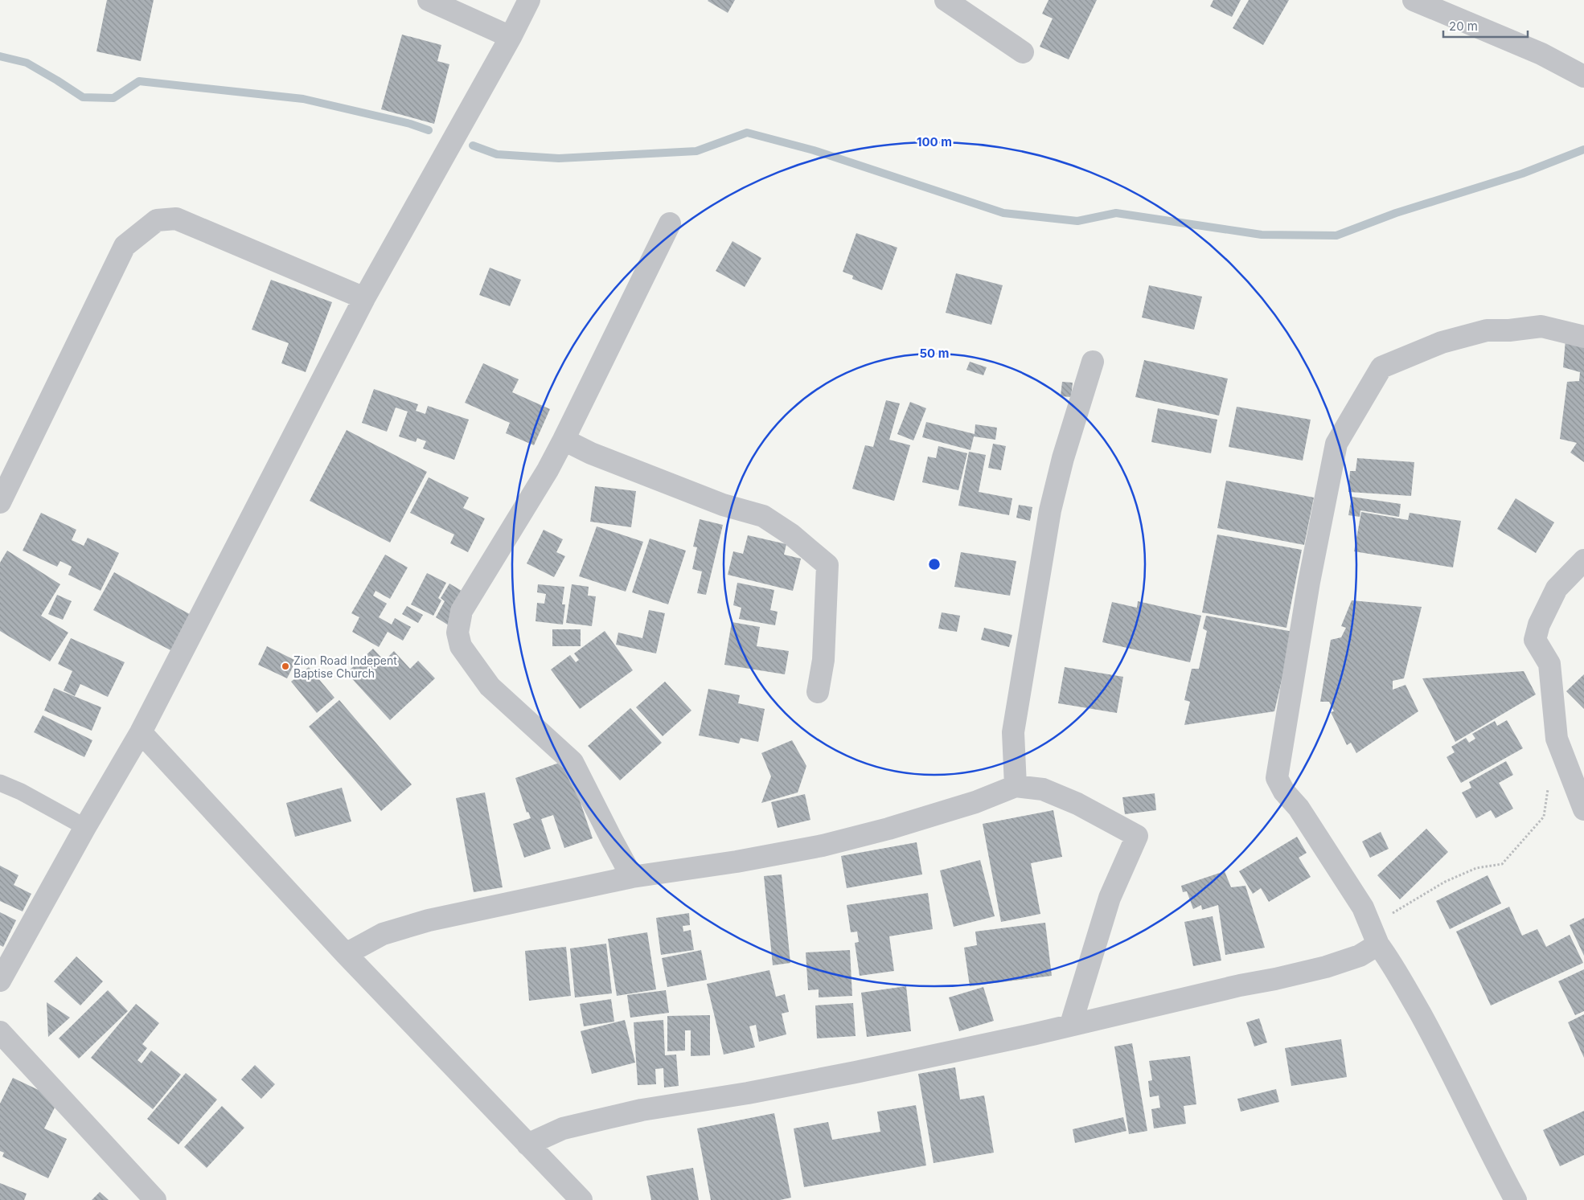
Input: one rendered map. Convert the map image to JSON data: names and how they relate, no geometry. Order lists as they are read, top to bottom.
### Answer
{
  "places": ["Zion Road Indepent Baptise Church"],
  "scale_bar": "20 m",
  "rings": ["100 m", "50 m"]
}
